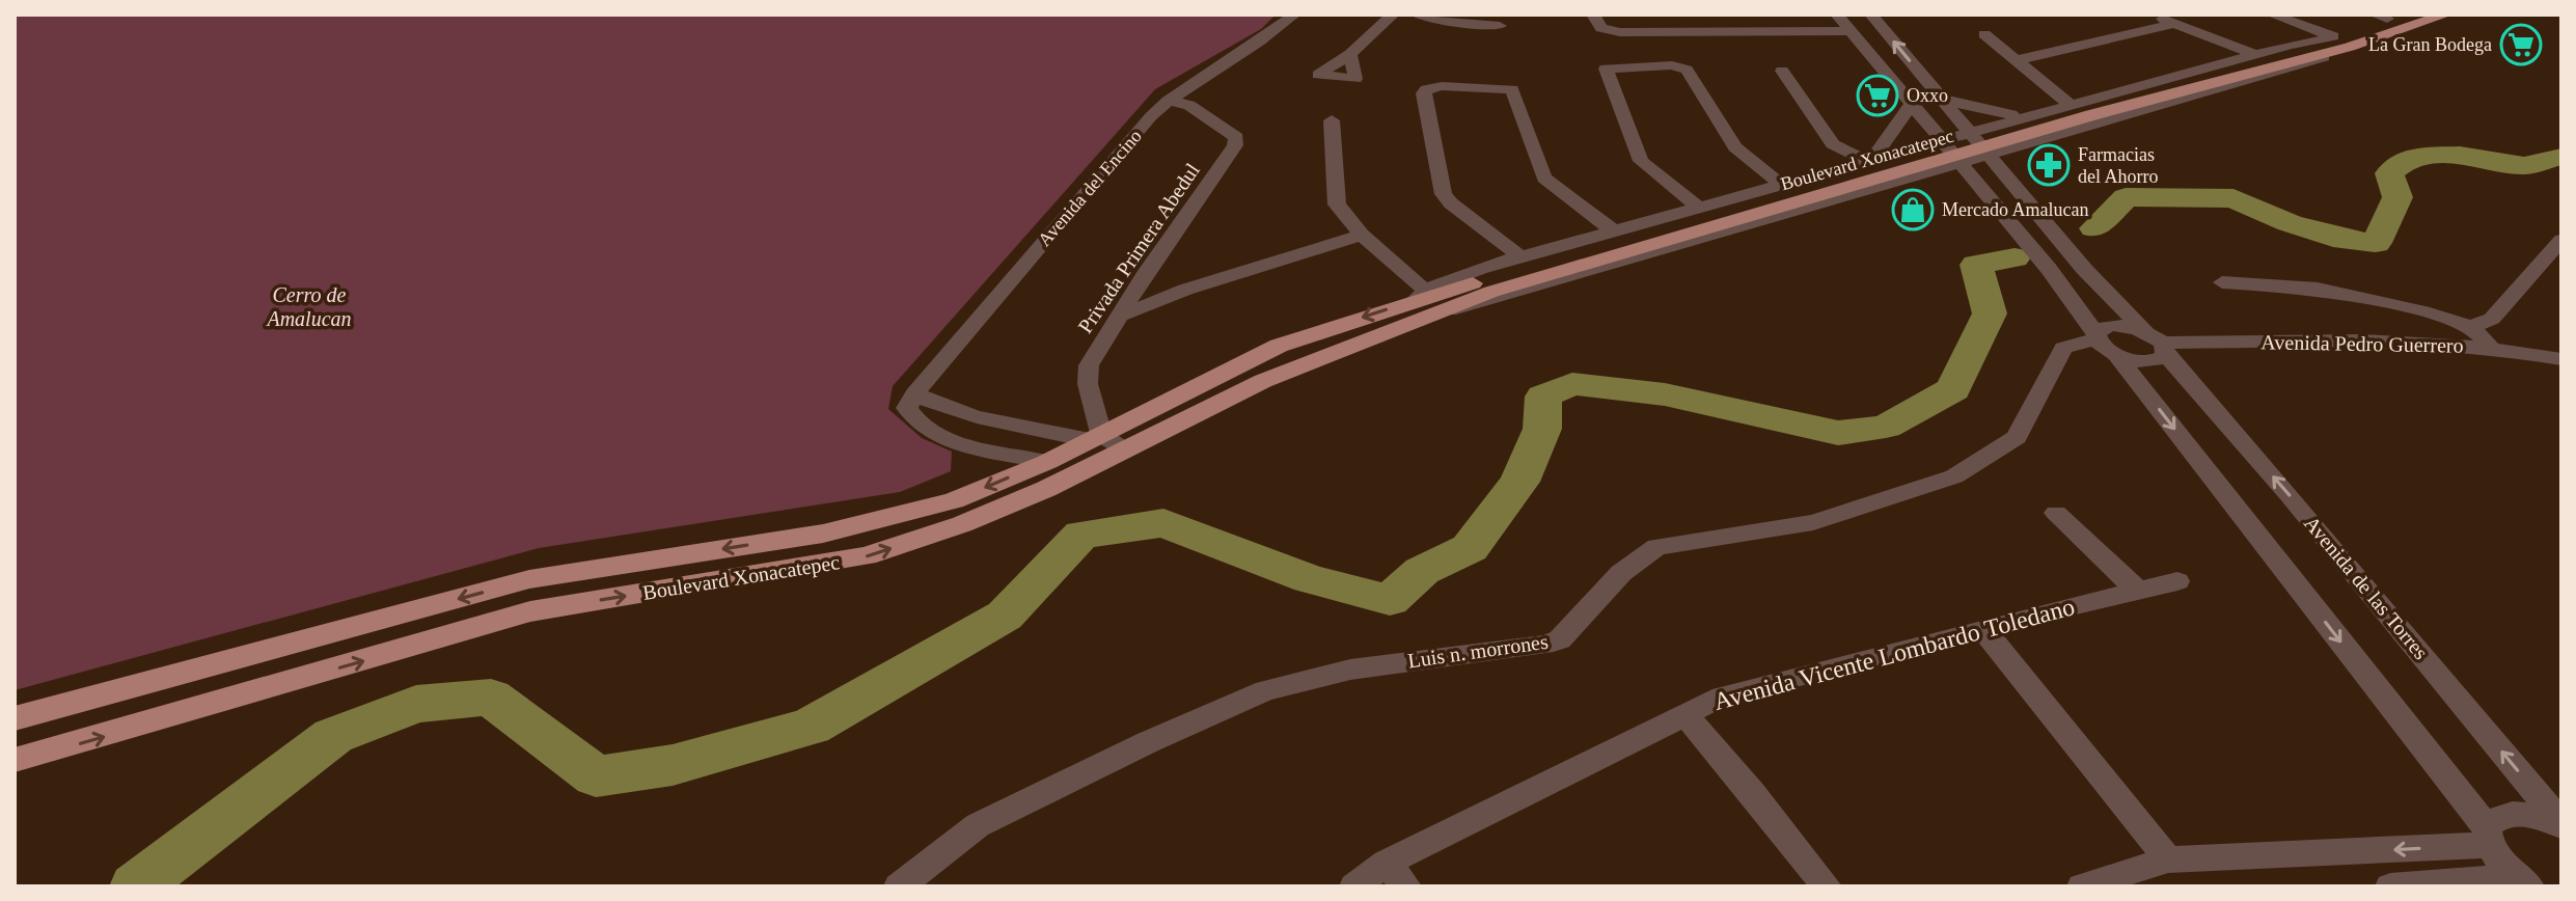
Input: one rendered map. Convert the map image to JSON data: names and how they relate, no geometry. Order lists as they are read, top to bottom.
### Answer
{
  "streets": {
    "main road": ["Boulevard Xonacatepec"],
    "street": [
      "Avenida del Encino",
      "Privada Primera Abedul",
      "Avenida Pedro Guerrero",
      "Avenida de las Torres",
      "Luis n. morrones",
      "Avenida Vicente Lombardo Toledano"
    ]
  },
  "crossings": [
    ["Boulevard Xonacatepec", "Privada Primera Abedul"],
    ["Boulevard Xonacatepec", "Avenida de las Torres"],
    ["Avenida del Encino", "Privada Primera Abedul"],
    ["Avenida Pedro Guerrero", "Avenida de las Torres"]
  ],
  "parks": ["Cerro de Amalucan"],
  "places": {
    "supermarket": ["La Gran Bodega", "Oxxo"],
    "pharmacy": ["Farmacias del Ahorro"],
    "shop": ["Mercado Amalucan"]
  }
}
